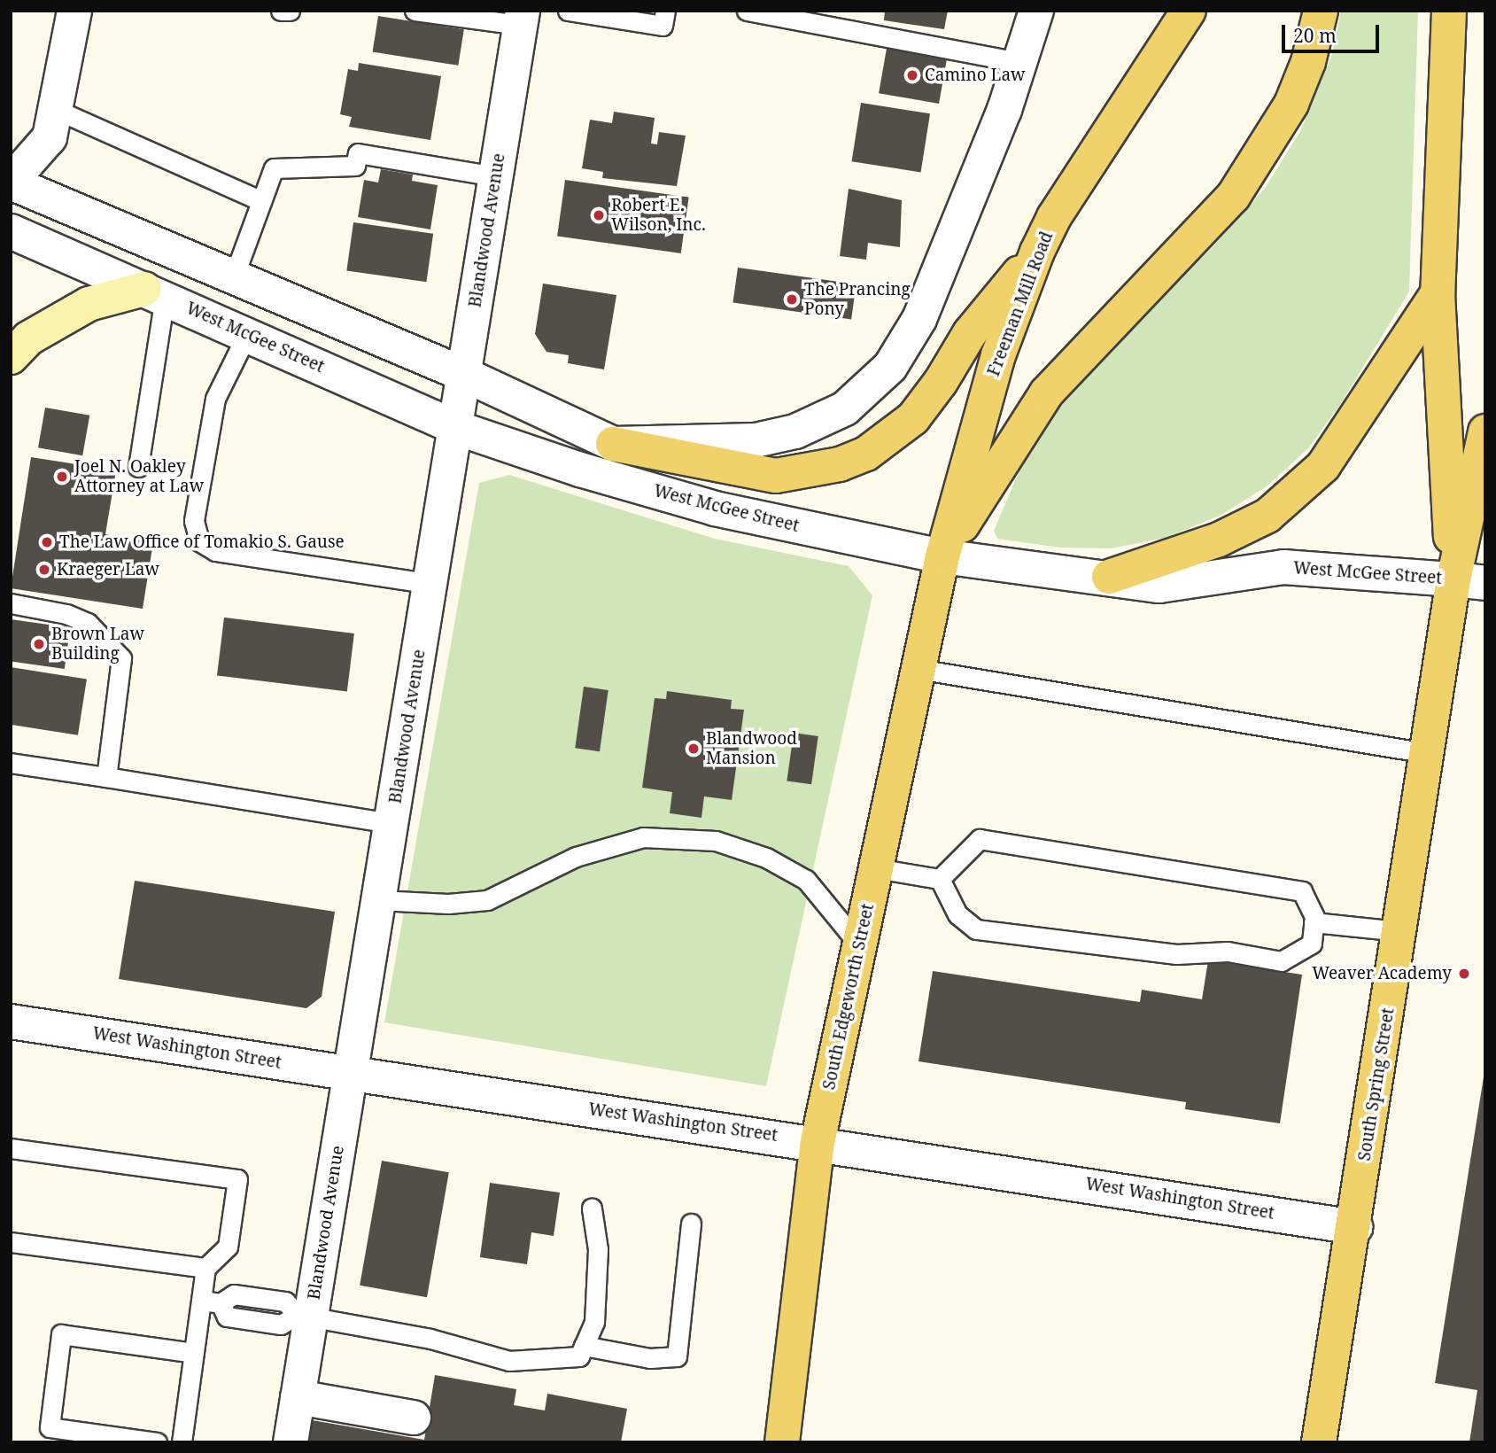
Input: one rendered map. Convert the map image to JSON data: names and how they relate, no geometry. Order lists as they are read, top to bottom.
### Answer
{
  "streets": {
    "main road": ["Freeman Mill Road", "South Edgeworth Street", "South Spring Street"],
    "street": ["Blandwood Avenue", "West McGee Street", "West Washington Street"]
  },
  "crossings": [
    ["Blandwood Avenue", "West McGee Street"],
    ["Blandwood Avenue", "West Washington Street"],
    ["Freeman Mill Road", "West McGee Street"],
    ["Freeman Mill Road", "South Edgeworth Street"],
    ["West McGee Street", "South Edgeworth Street"],
    ["West McGee Street", "South Spring Street"],
    ["South Edgeworth Street", "West Washington Street"],
    ["West Washington Street", "South Spring Street"]
  ],
  "places": [
    "Camino Law",
    "Robert E. Wilson, Inc.",
    "The Prancing Pony",
    "Joel N. Oakley Attorney at Law",
    "The Law Office of Tomakio S. Gause",
    "Kraeger Law",
    "Brown Law Building",
    "Blandwood Mansion",
    "Weaver Academy"
  ],
  "scale_bar": "20 m"
}
